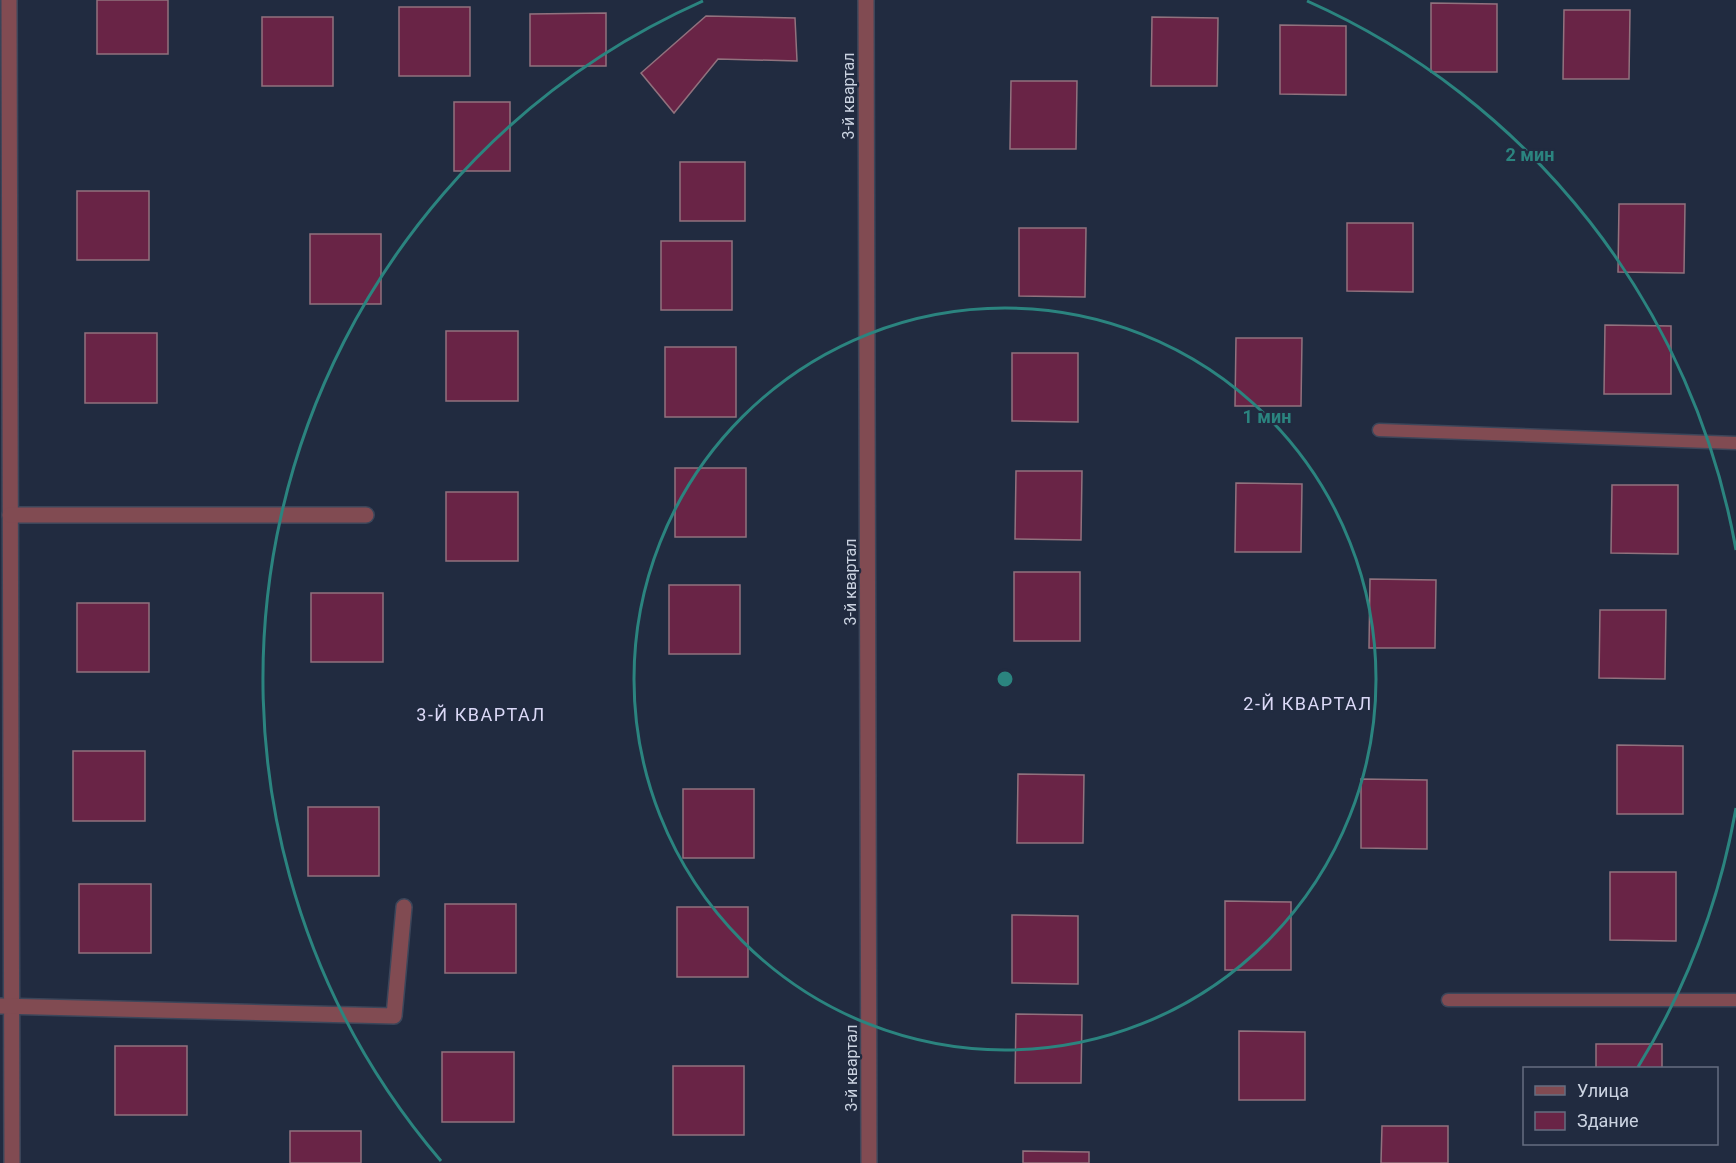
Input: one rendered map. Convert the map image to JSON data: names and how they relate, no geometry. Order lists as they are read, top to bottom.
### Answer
{
  "streets": {
    "street": ["3-й квартал"]
  },
  "districts": ["2-Й КВАРТАЛ", "3-Й КВАРТАЛ"],
  "legend": ["Улица", "Здание"],
  "rings": ["2 мин", "1 мин"]
}
